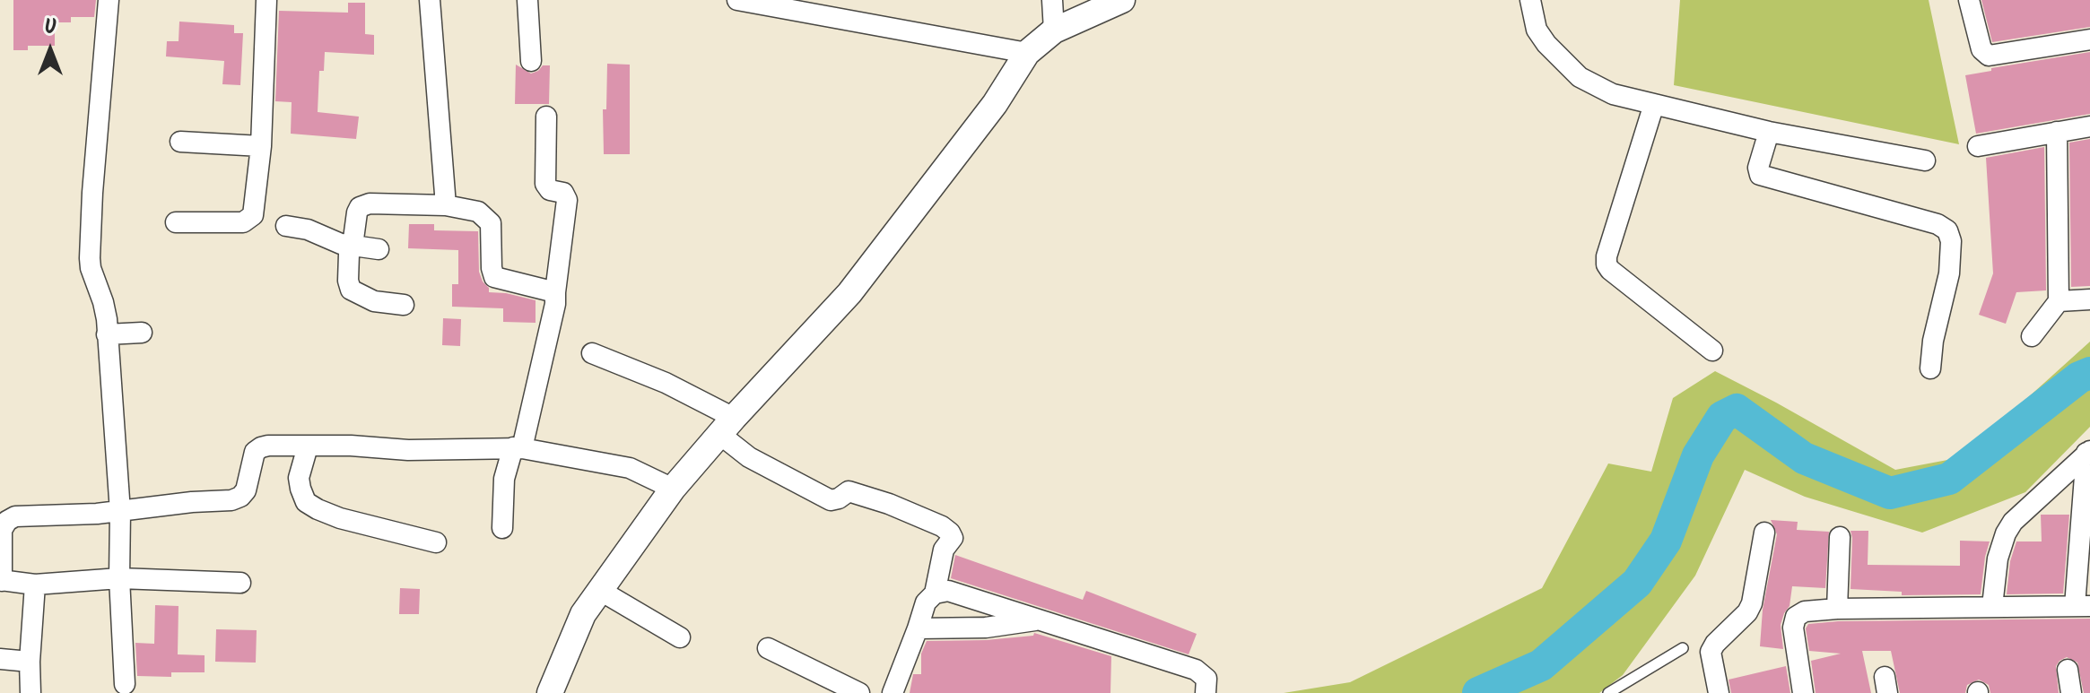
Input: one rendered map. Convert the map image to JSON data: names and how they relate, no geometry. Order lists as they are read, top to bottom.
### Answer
{
  "north": "top"
}
